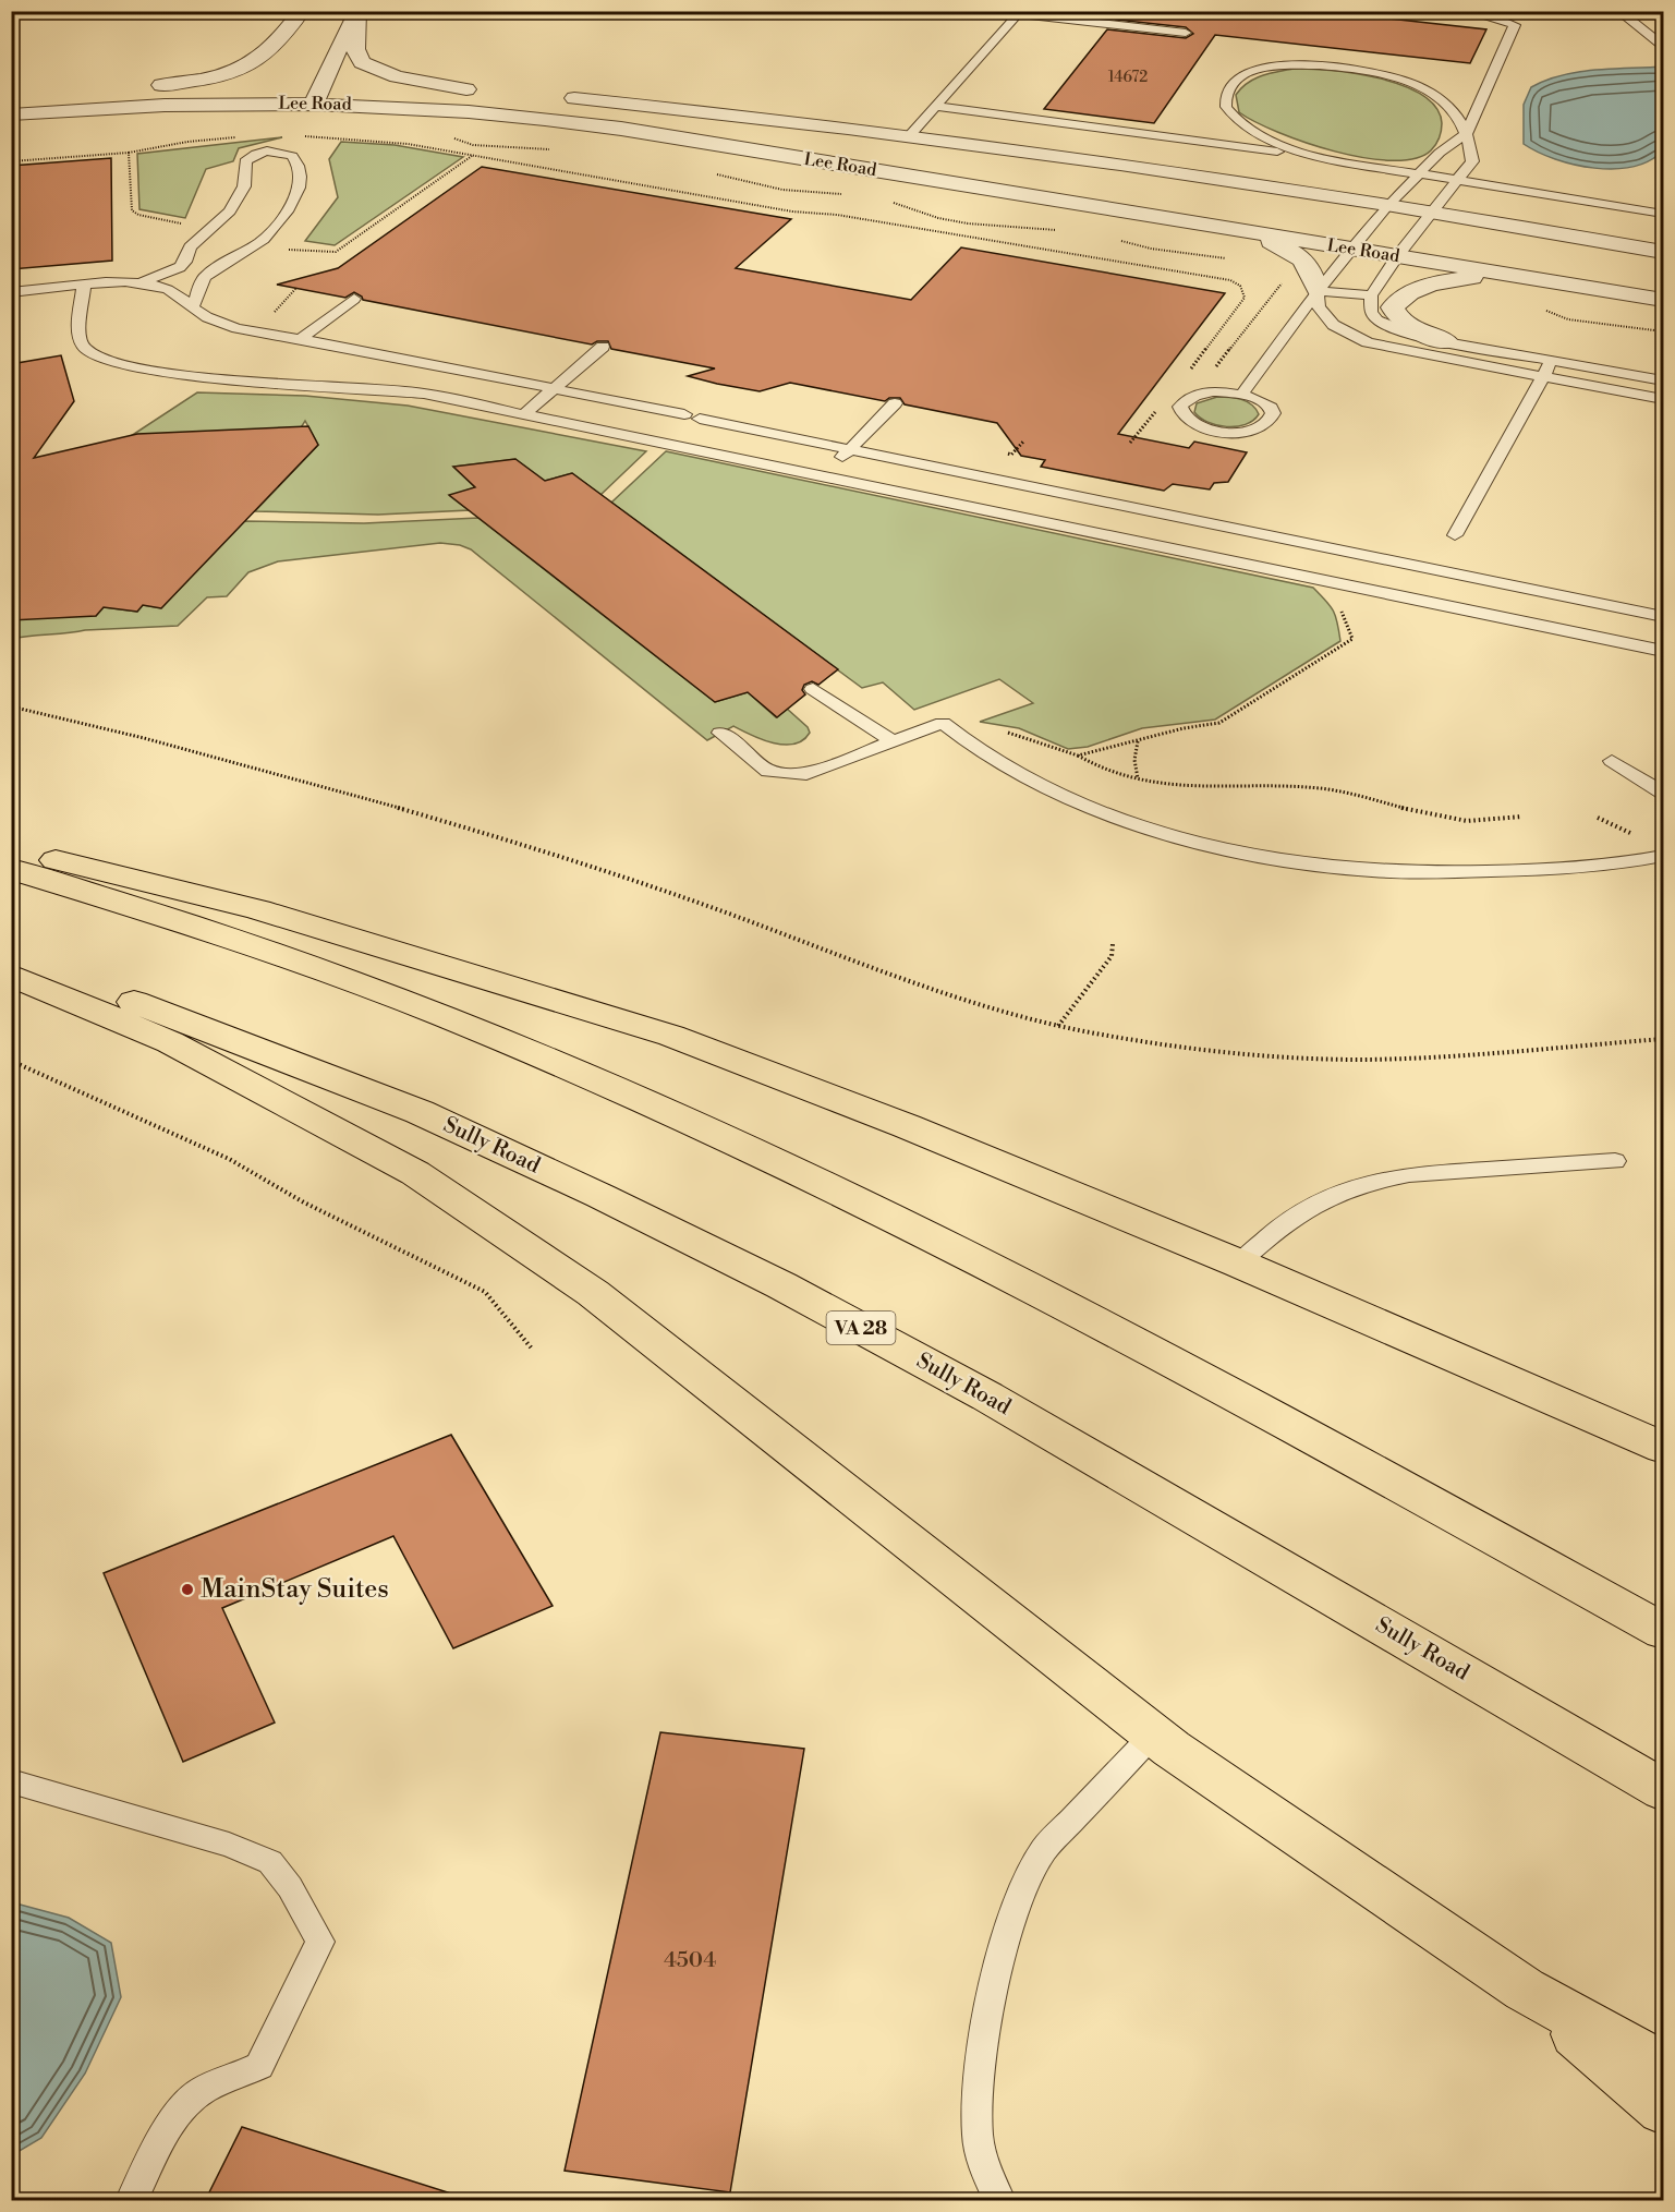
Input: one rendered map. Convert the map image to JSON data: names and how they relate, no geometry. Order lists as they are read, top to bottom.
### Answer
{
  "streets": {
    "highway": ["Sully Road", "VA 28"],
    "street": ["Lee Road"]
  },
  "places": ["MainStay Suites"],
  "house_numbers": ["14672", "4504"]
}
